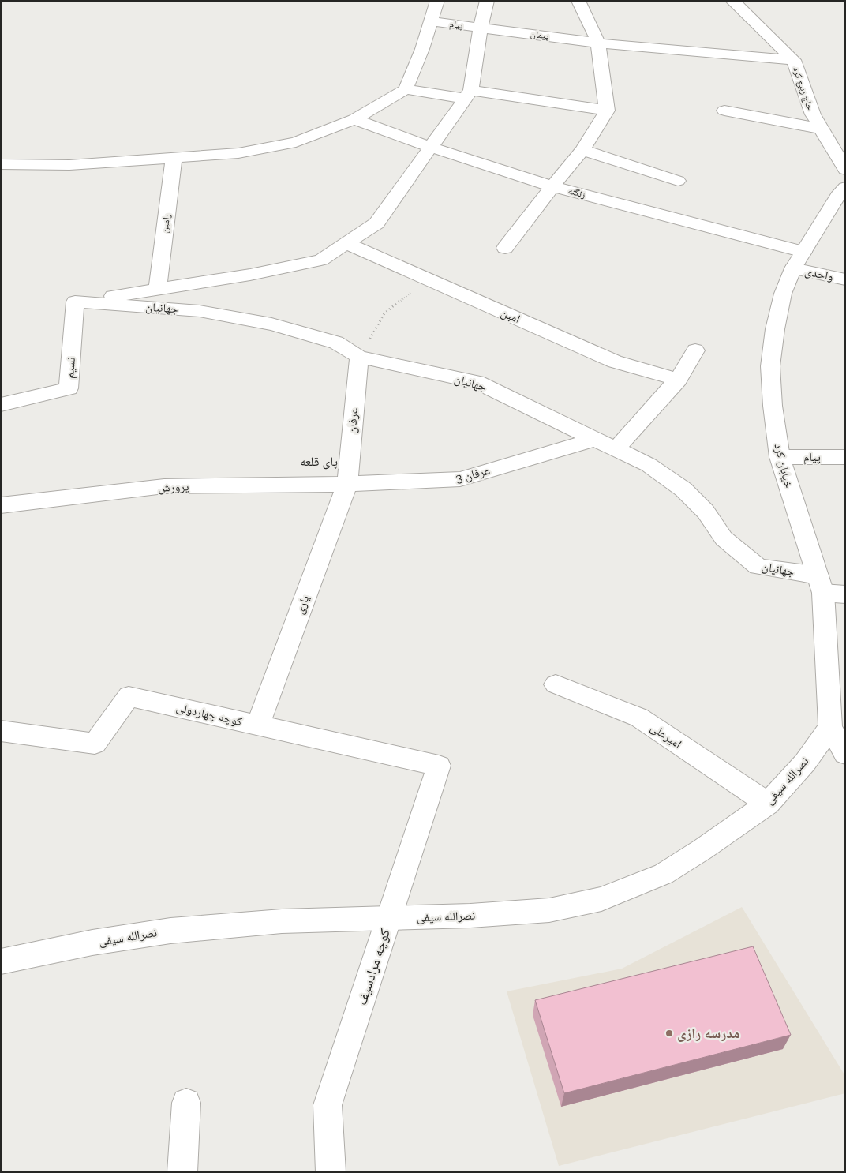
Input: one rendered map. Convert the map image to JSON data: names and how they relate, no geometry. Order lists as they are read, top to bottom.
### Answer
{
  "streets": {
    "street": [
      "پیام",
      "پیمان",
      "حاج ربیع کرد",
      "زنگنه",
      "رامین",
      "واحدی",
      "جهانیان",
      "امین",
      "نسیم",
      "عرفان",
      "خیابان کرد",
      "عرفان 3",
      "پرورش",
      "یاری",
      "کوچه چهاردولی",
      "امیرعلی",
      "نصرالله سیفی",
      "کوچه مرادسیف"
    ]
  },
  "crossings": [
    ["پیام", "پیمان"],
    ["پیام", "خیابان کرد"],
    ["پیمان", "حاج ربیع کرد"],
    ["زنگنه", "واحدی"],
    ["زنگنه", "خیابان کرد"],
    ["واحدی", "خیابان کرد"],
    ["جهانیان", "نسیم"],
    ["جهانیان", "عرفان"],
    ["جهانیان", "خیابان کرد"],
    ["جهانیان", "عرفان 3"],
    ["عرفان", "عرفان 3"],
    ["عرفان", "پرورش"],
    ["عرفان", "یاری"],
    ["خیابان کرد", "نصرالله سیفی"],
    ["عرفان 3", "پرورش"],
    ["عرفان 3", "یاری"],
    ["پرورش", "یاری"],
    ["یاری", "کوچه چهاردولی"],
    ["کوچه چهاردولی", "کوچه مرادسیف"],
    ["امیرعلی", "نصرالله سیفی"],
    ["نصرالله سیفی", "کوچه مرادسیف"]
  ],
  "districts": ["پای قلعه"],
  "places": ["مدرسه رازی"]
}
